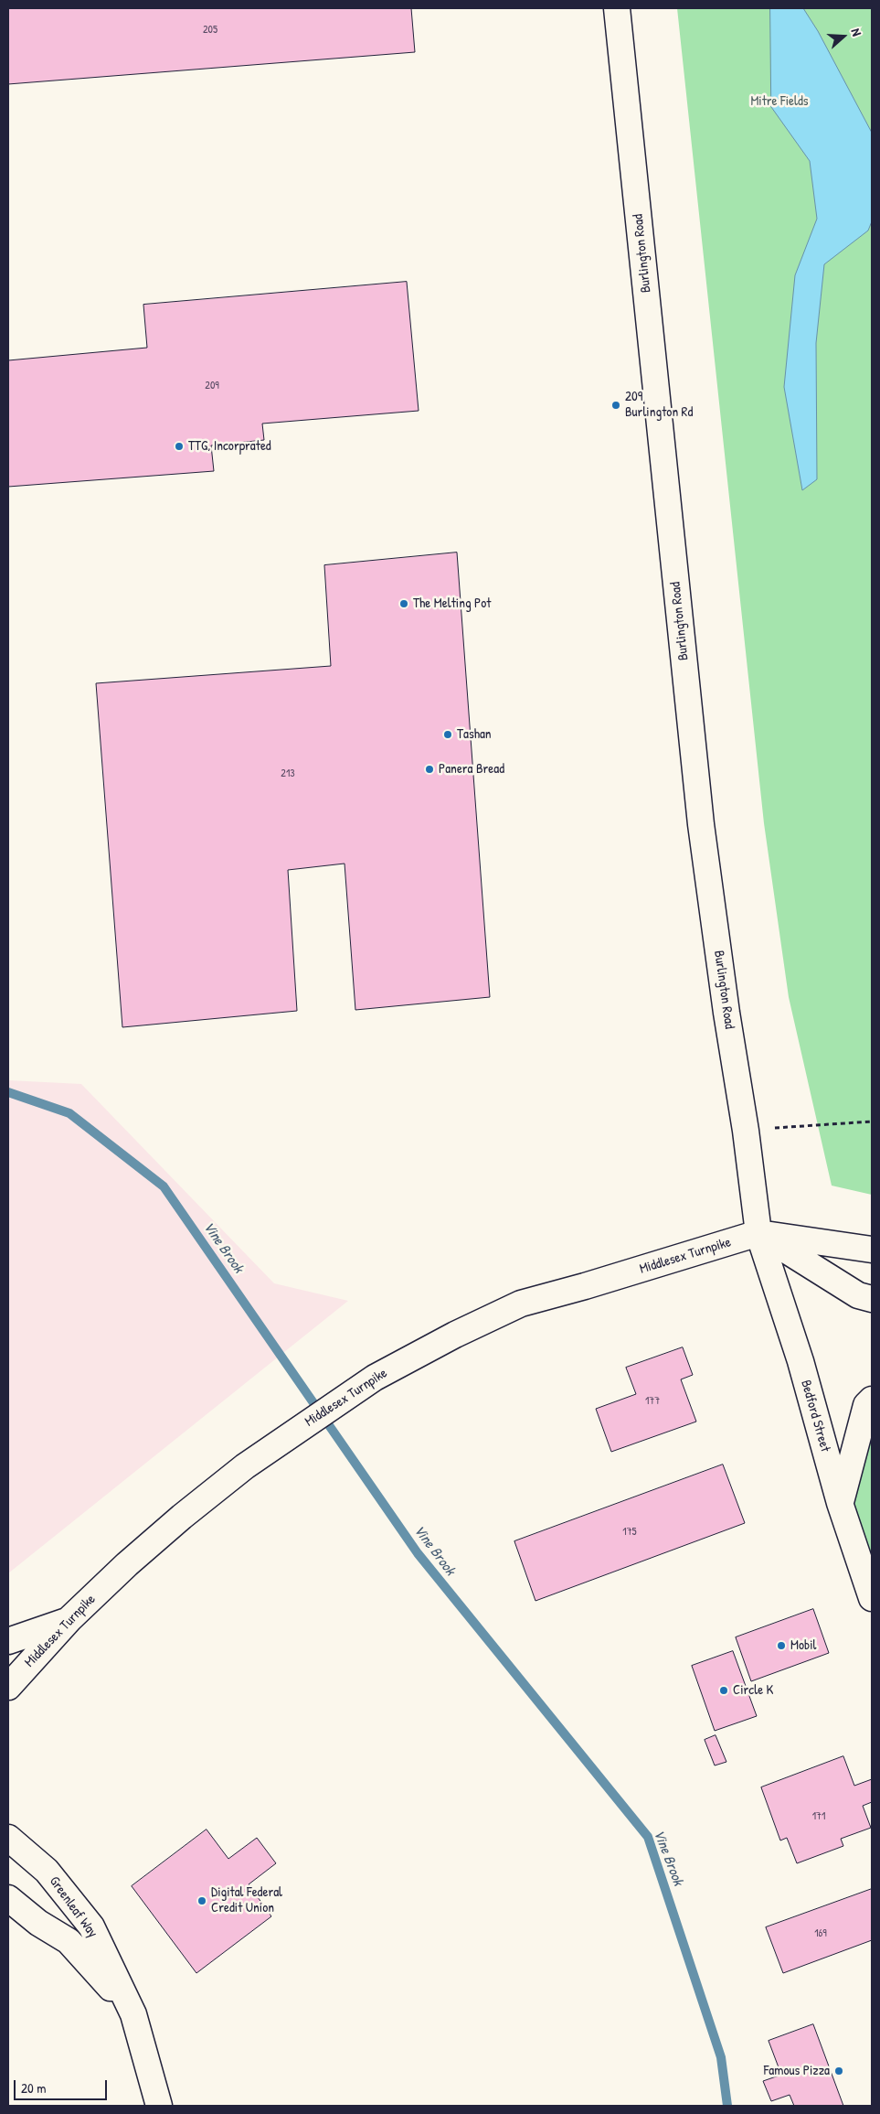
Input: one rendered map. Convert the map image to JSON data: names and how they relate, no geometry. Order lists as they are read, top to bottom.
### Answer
{
  "streets": {
    "main road": [
      "Burlington Road",
      "Middlesex Turnpike",
      "Bedford Street",
      "Greenleaf Way"
    ]
  },
  "crossings": [
    ["Burlington Road", "Middlesex Turnpike"],
    ["Burlington Road", "Bedford Street"],
    ["Middlesex Turnpike", "Bedford Street"]
  ],
  "water": ["Vine Brook"],
  "parks": ["Mitre Fields"],
  "places": [
    "209 Burlington Rd",
    "TTG, Incorprated",
    "The Melting Pot",
    "Tashan",
    "Panera Bread",
    "Mobil",
    "Circle K",
    "Digital Federal Credit Union",
    "Famous Pizza"
  ],
  "house_numbers": [
    "205",
    "209",
    "213",
    "177",
    "175",
    "171",
    "169"
  ],
  "scale_bar": "20 m",
  "north": "right"
}
